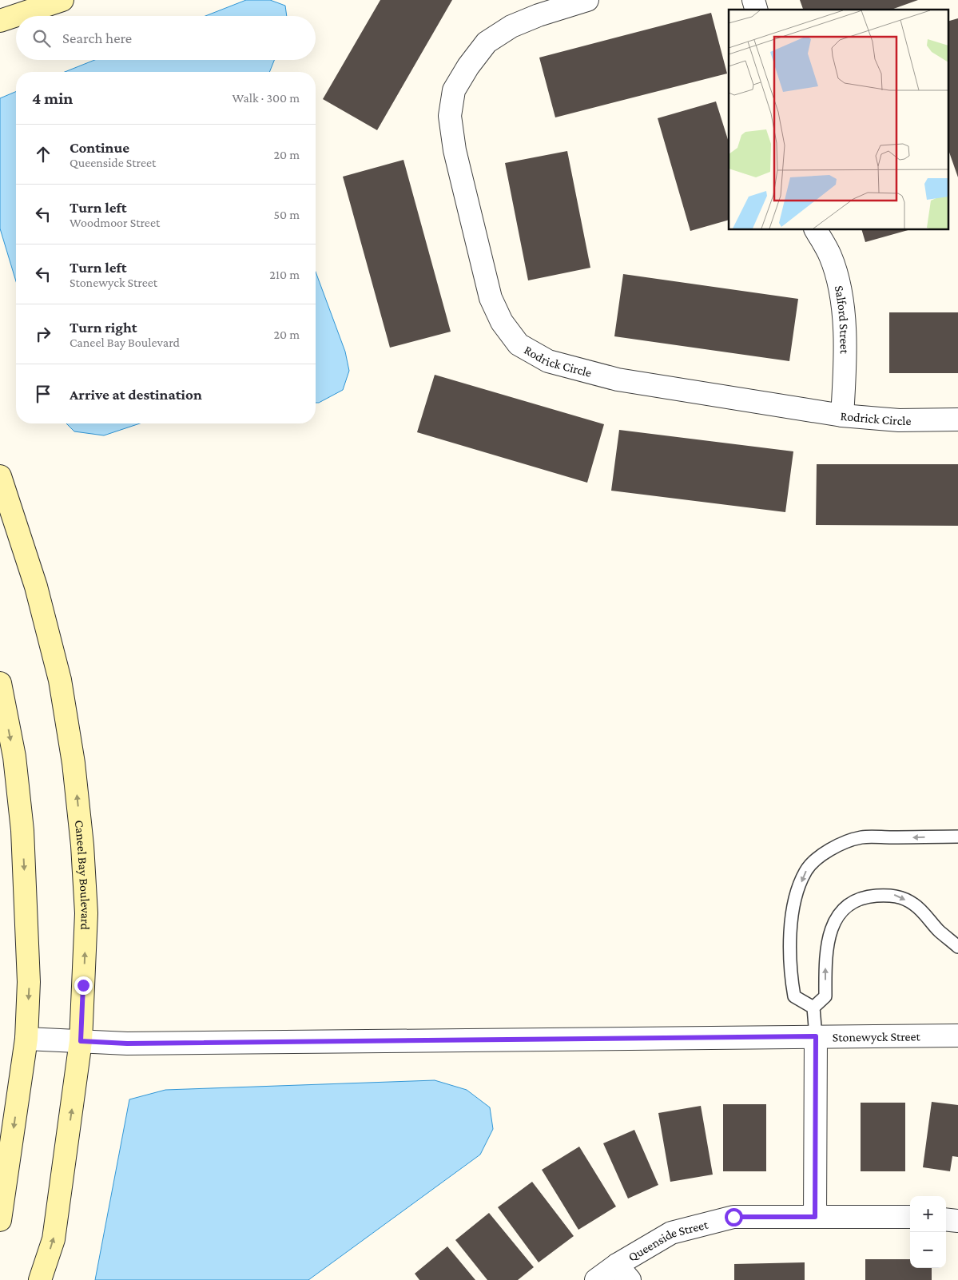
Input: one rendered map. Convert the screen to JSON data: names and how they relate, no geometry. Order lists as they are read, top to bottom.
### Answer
{
  "streets": {
    "street": [
      "Salford Street",
      "Rodrick Circle",
      "Caneel Bay Boulevard",
      "Stonewyck Street",
      "Queenside Street"
    ]
  },
  "crossings": [
    ["Salford Street", "Rodrick Circle"],
    ["Caneel Bay Boulevard", "Stonewyck Street"]
  ],
  "page": {
    "search": "Search here",
    "heading": ["4 min", "Walk · 300 m"],
    "list": [
      ["Continue", "Queenside Street", "20 m"],
      ["Turn left", "Woodmoor Street", "50 m"],
      ["Turn left", "Stonewyck Street", "210 m"],
      ["Turn right", "Caneel Bay Boulevard", "20 m"],
      "Arrive at destination"
    ],
    "map_buttons": ["+", "−"]
  }
}
